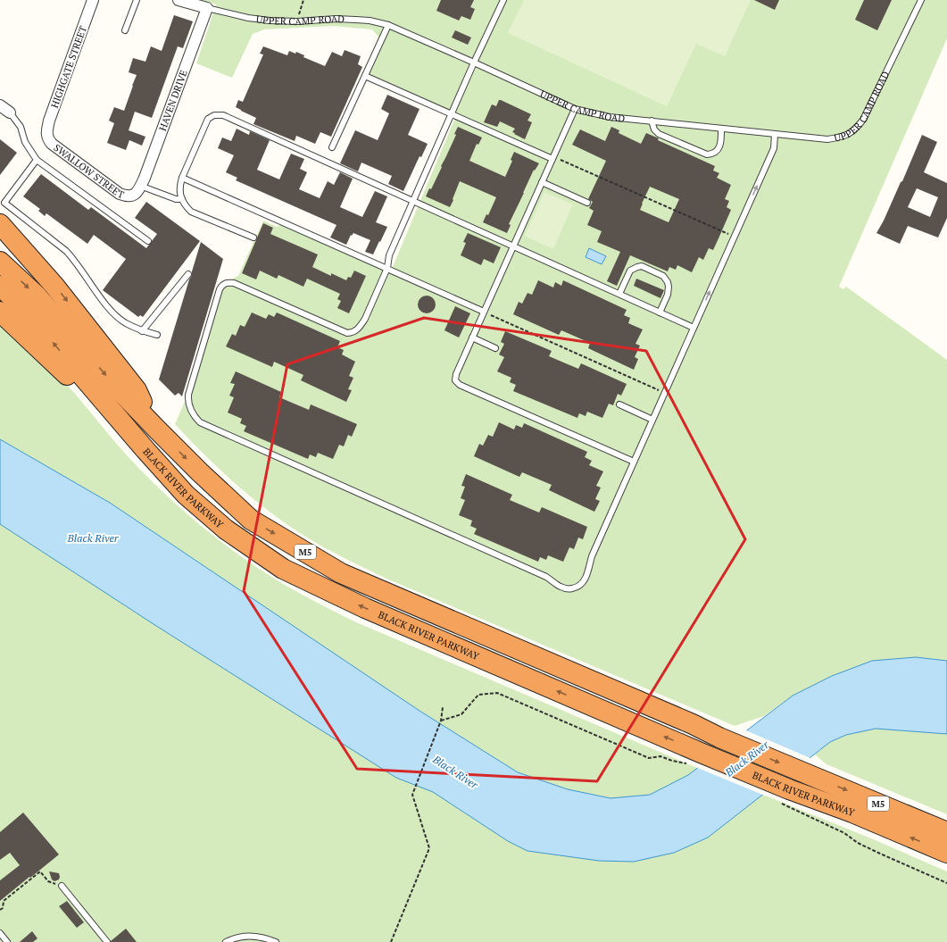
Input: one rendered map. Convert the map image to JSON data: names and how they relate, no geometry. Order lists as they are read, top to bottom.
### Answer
{
  "streets": {
    "highway": ["BLACK RIVER PARKWAY", "M5"],
    "street": [
      "UPPER CAMP ROAD",
      "HIGHGATE STREET",
      "HAVEN DRIVE",
      "SWALLOW STREET"
    ]
  },
  "crossings": [
    ["UPPER CAMP ROAD", "HAVEN DRIVE"],
    ["HIGHGATE STREET", "SWALLOW STREET"],
    ["HAVEN DRIVE", "SWALLOW STREET"]
  ],
  "water": ["Black River"]
}
